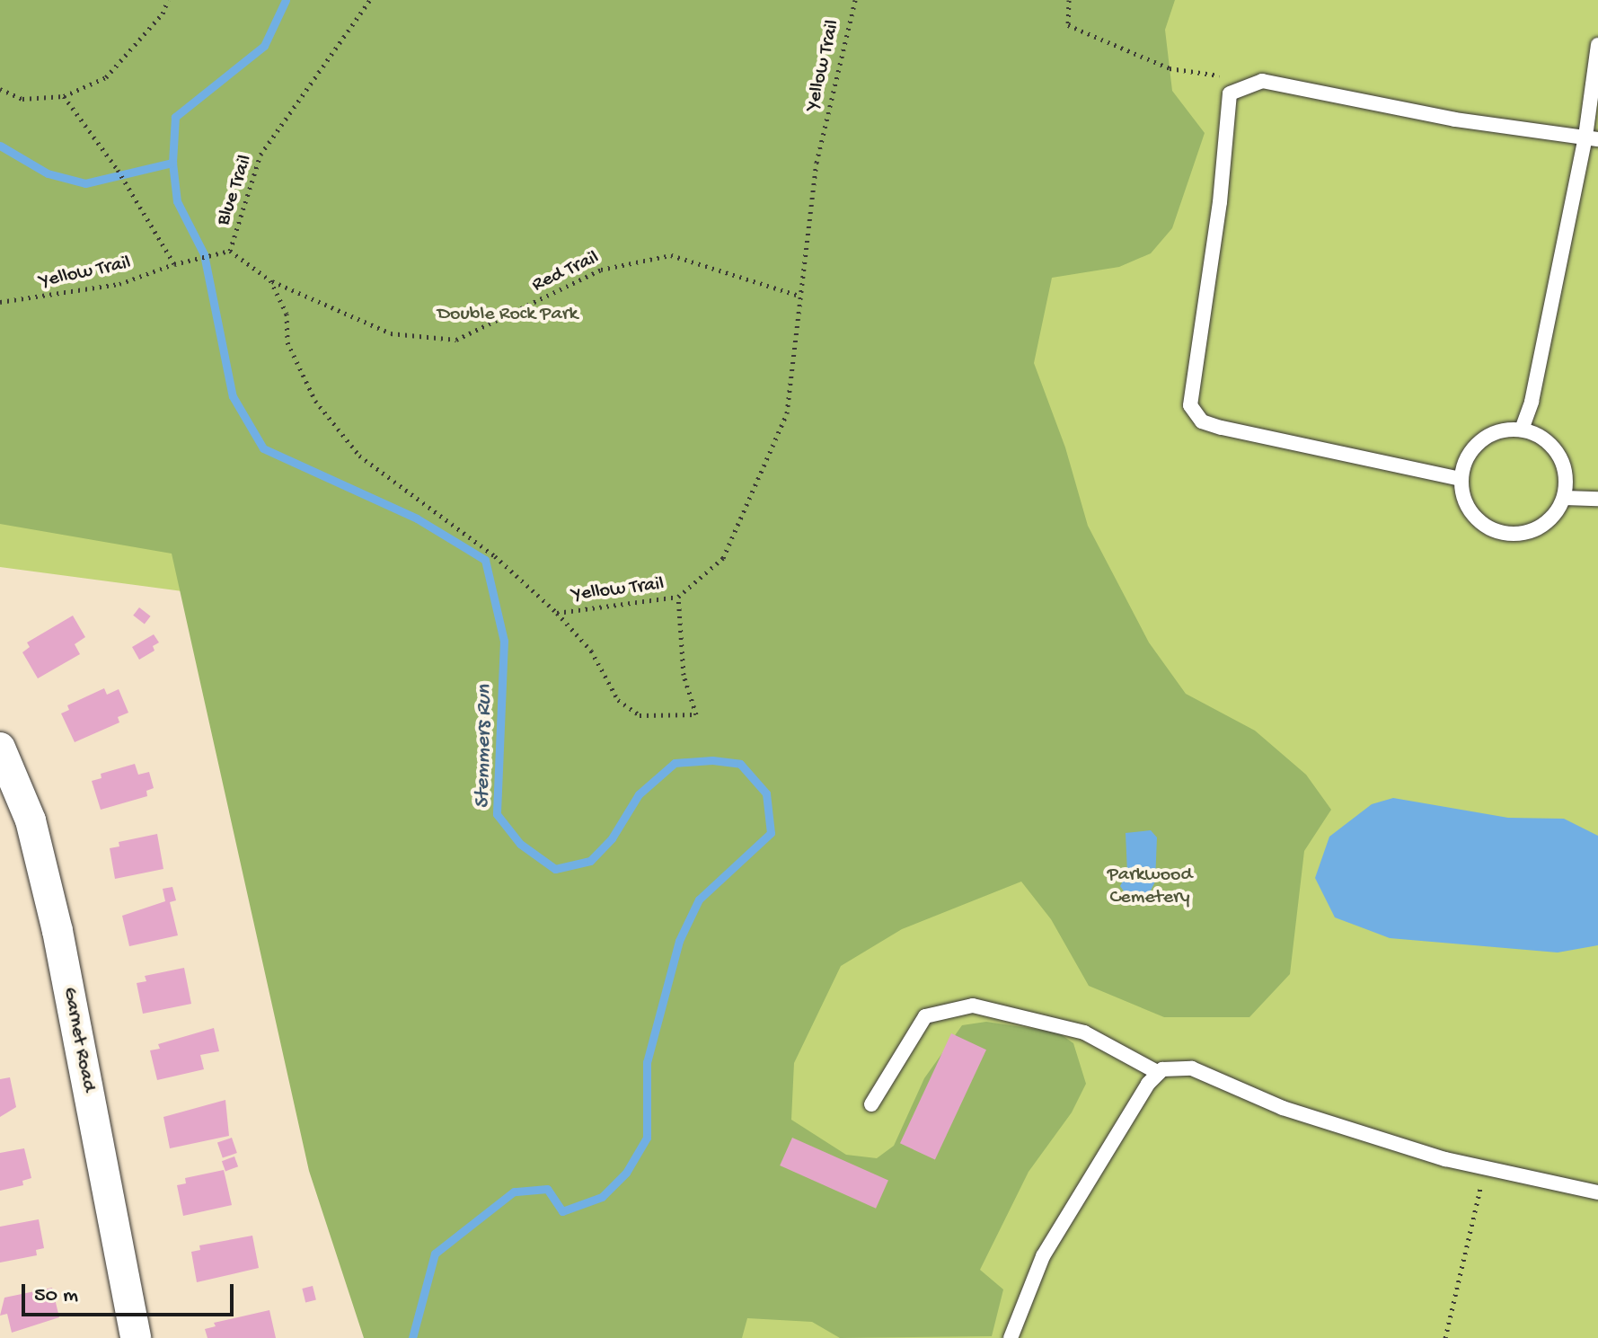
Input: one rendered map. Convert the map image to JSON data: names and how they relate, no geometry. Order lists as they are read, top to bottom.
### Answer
{
  "streets": {
    "street": ["Garnet Road"],
    "path": ["Yellow Trail", "Blue Trail", "Red Trail"]
  },
  "crossings": [
    ["Yellow Trail", "Blue Trail"],
    ["Yellow Trail", "Red Trail"]
  ],
  "water": ["Stemmers Run"],
  "parks": ["Double Rock Park", "Parkwood Cemetery"],
  "scale_bar": "50 m"
}
